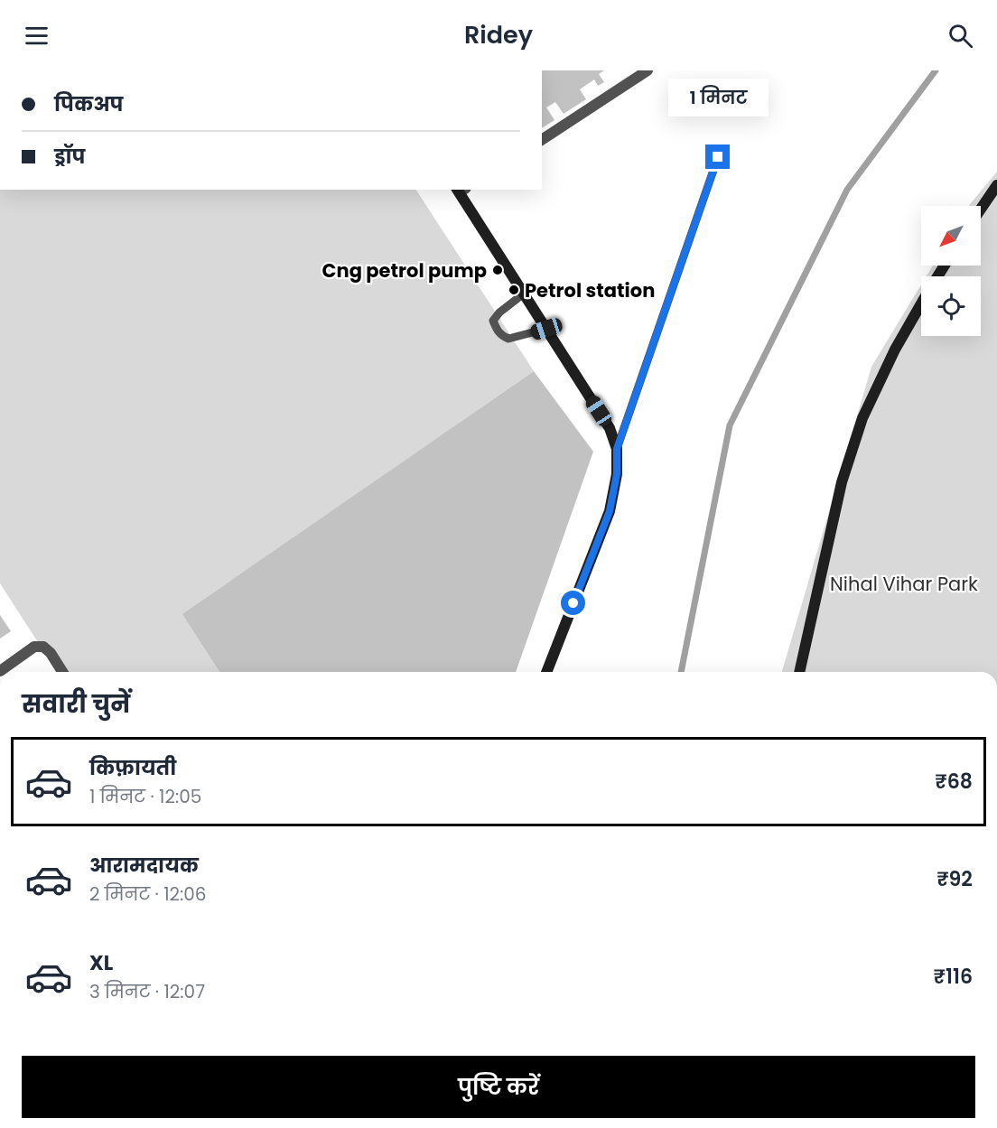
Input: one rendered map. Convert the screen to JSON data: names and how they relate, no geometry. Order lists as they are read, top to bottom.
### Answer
{
  "parks": ["Nihal Vihar Park"],
  "places": ["Cng petrol pump", "Petrol station"],
  "north": "bottom left",
  "page": {
    "header": "Ridey",
    "banner": ["पिकअप", "ड्रॉप"],
    "bubble": "1 मिनट",
    "heading": "सवारी चुनें",
    "list": [
      {
        "name": "किफ़ायती",
        "note": "1 मिनट · 12:05",
        "value": "₹68"
      },
      {
        "name": "आरामदायक",
        "note": "2 मिनट · 12:06",
        "value": "₹92"
      },
      {
        "name": "XL",
        "note": "3 मिनट · 12:07",
        "value": "₹116"
      }
    ],
    "buttons": "पुष्टि करें"
  }
}
